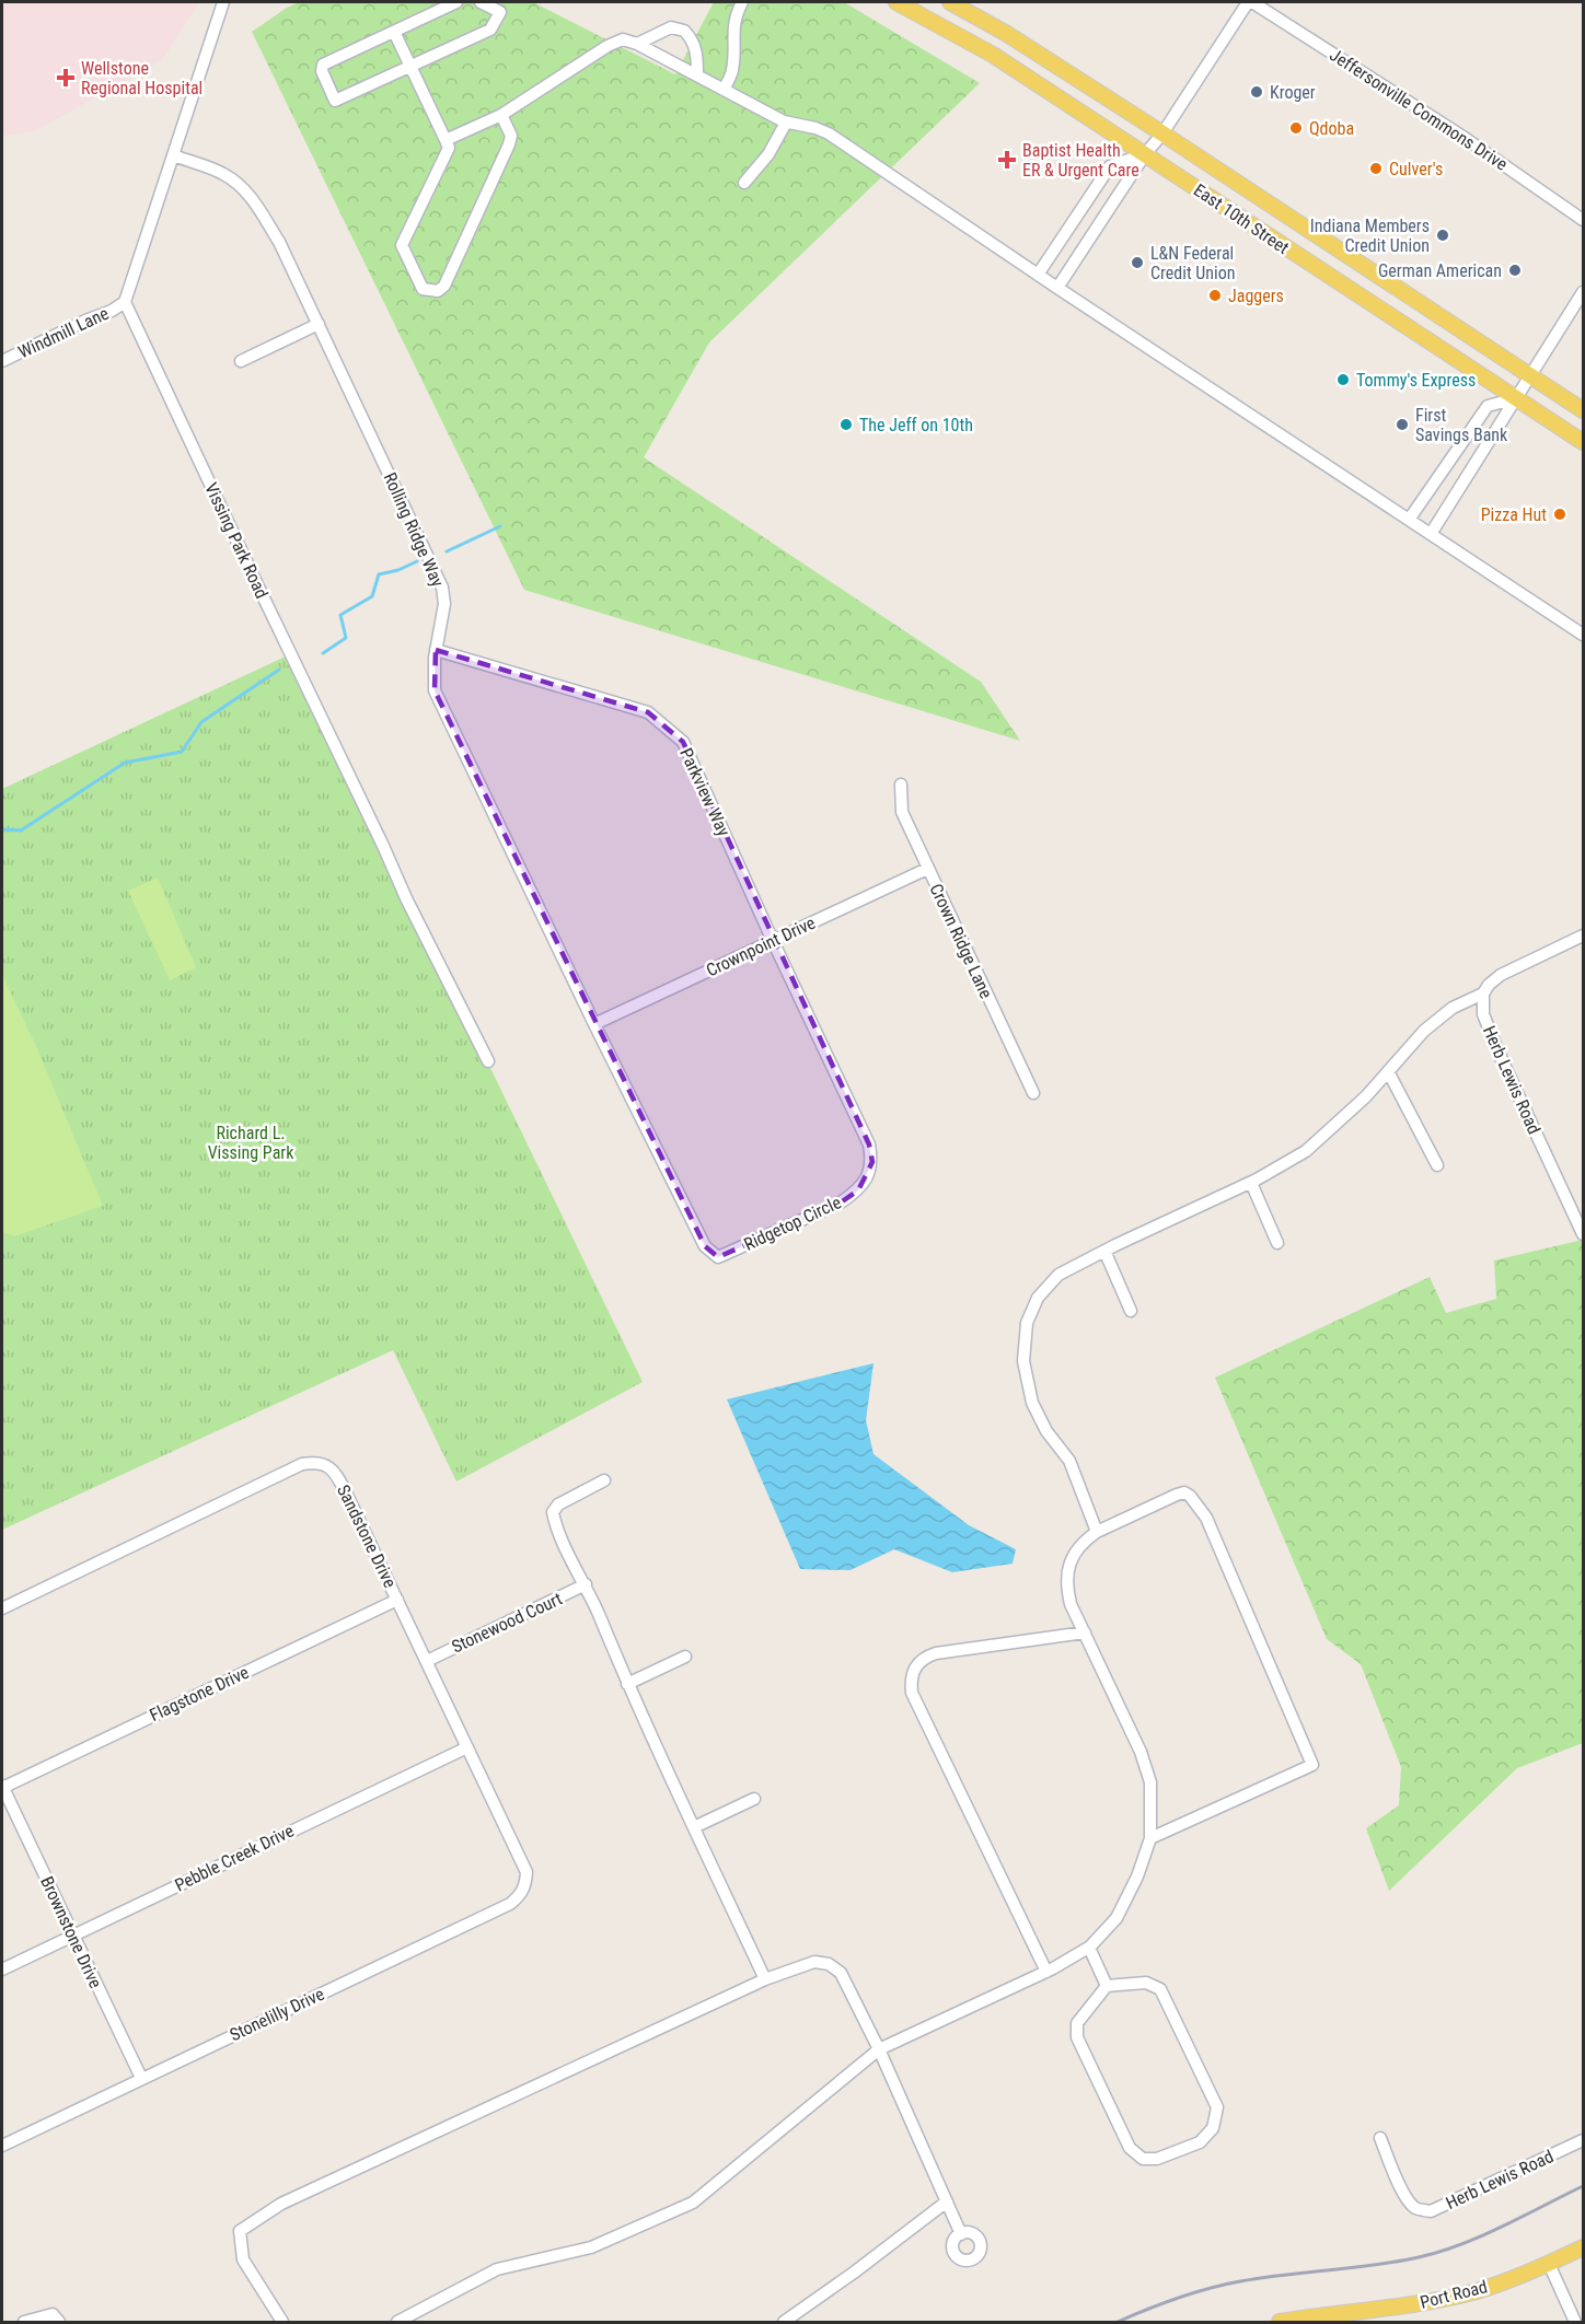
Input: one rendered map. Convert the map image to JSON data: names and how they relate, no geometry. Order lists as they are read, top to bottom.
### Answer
{
  "streets": {
    "main road": ["East 10th Street", "Port Road"],
    "street": [
      "Jeffersonville Commons Drive",
      "Windmill Lane",
      "Rolling Ridge Way",
      "Vissing Park Road",
      "Parkview Way",
      "Crown Ridge Lane",
      "Crownpoint Drive",
      "Herb Lewis Road",
      "Ridgetop Circle",
      "Sandstone Drive",
      "Stonewood Court",
      "Flagstone Drive",
      "Pebble Creek Drive",
      "Brownstone Drive",
      "Stonelilly Drive"
    ]
  },
  "crossings": [
    ["Windmill Lane", "Vissing Park Road"],
    ["Rolling Ridge Way", "Parkview Way"],
    ["Rolling Ridge Way", "Crownpoint Drive"],
    ["Rolling Ridge Way", "Ridgetop Circle"],
    ["Parkview Way", "Crownpoint Drive"],
    ["Parkview Way", "Ridgetop Circle"],
    ["Crown Ridge Lane", "Crownpoint Drive"],
    ["Crownpoint Drive", "Ridgetop Circle"],
    ["Sandstone Drive", "Stonewood Court"],
    ["Sandstone Drive", "Flagstone Drive"],
    ["Sandstone Drive", "Pebble Creek Drive"],
    ["Sandstone Drive", "Stonelilly Drive"],
    ["Flagstone Drive", "Brownstone Drive"],
    ["Pebble Creek Drive", "Brownstone Drive"],
    ["Brownstone Drive", "Stonelilly Drive"]
  ],
  "parks": ["Richard L. Vissing Park"],
  "places": {
    "health": ["Wellstone Regional Hospital", "Baptist Health ER & Urgent Care"],
    "other": [
      "Kroger",
      "Qdoba",
      "Culver's",
      "Indiana Members Credit Union",
      "L&N Federal Credit Union",
      "German American",
      "Jaggers",
      "Tommy's Express",
      "The Jeff on 10th",
      "First Savings Bank",
      "Pizza Hut"
    ]
  }
}
